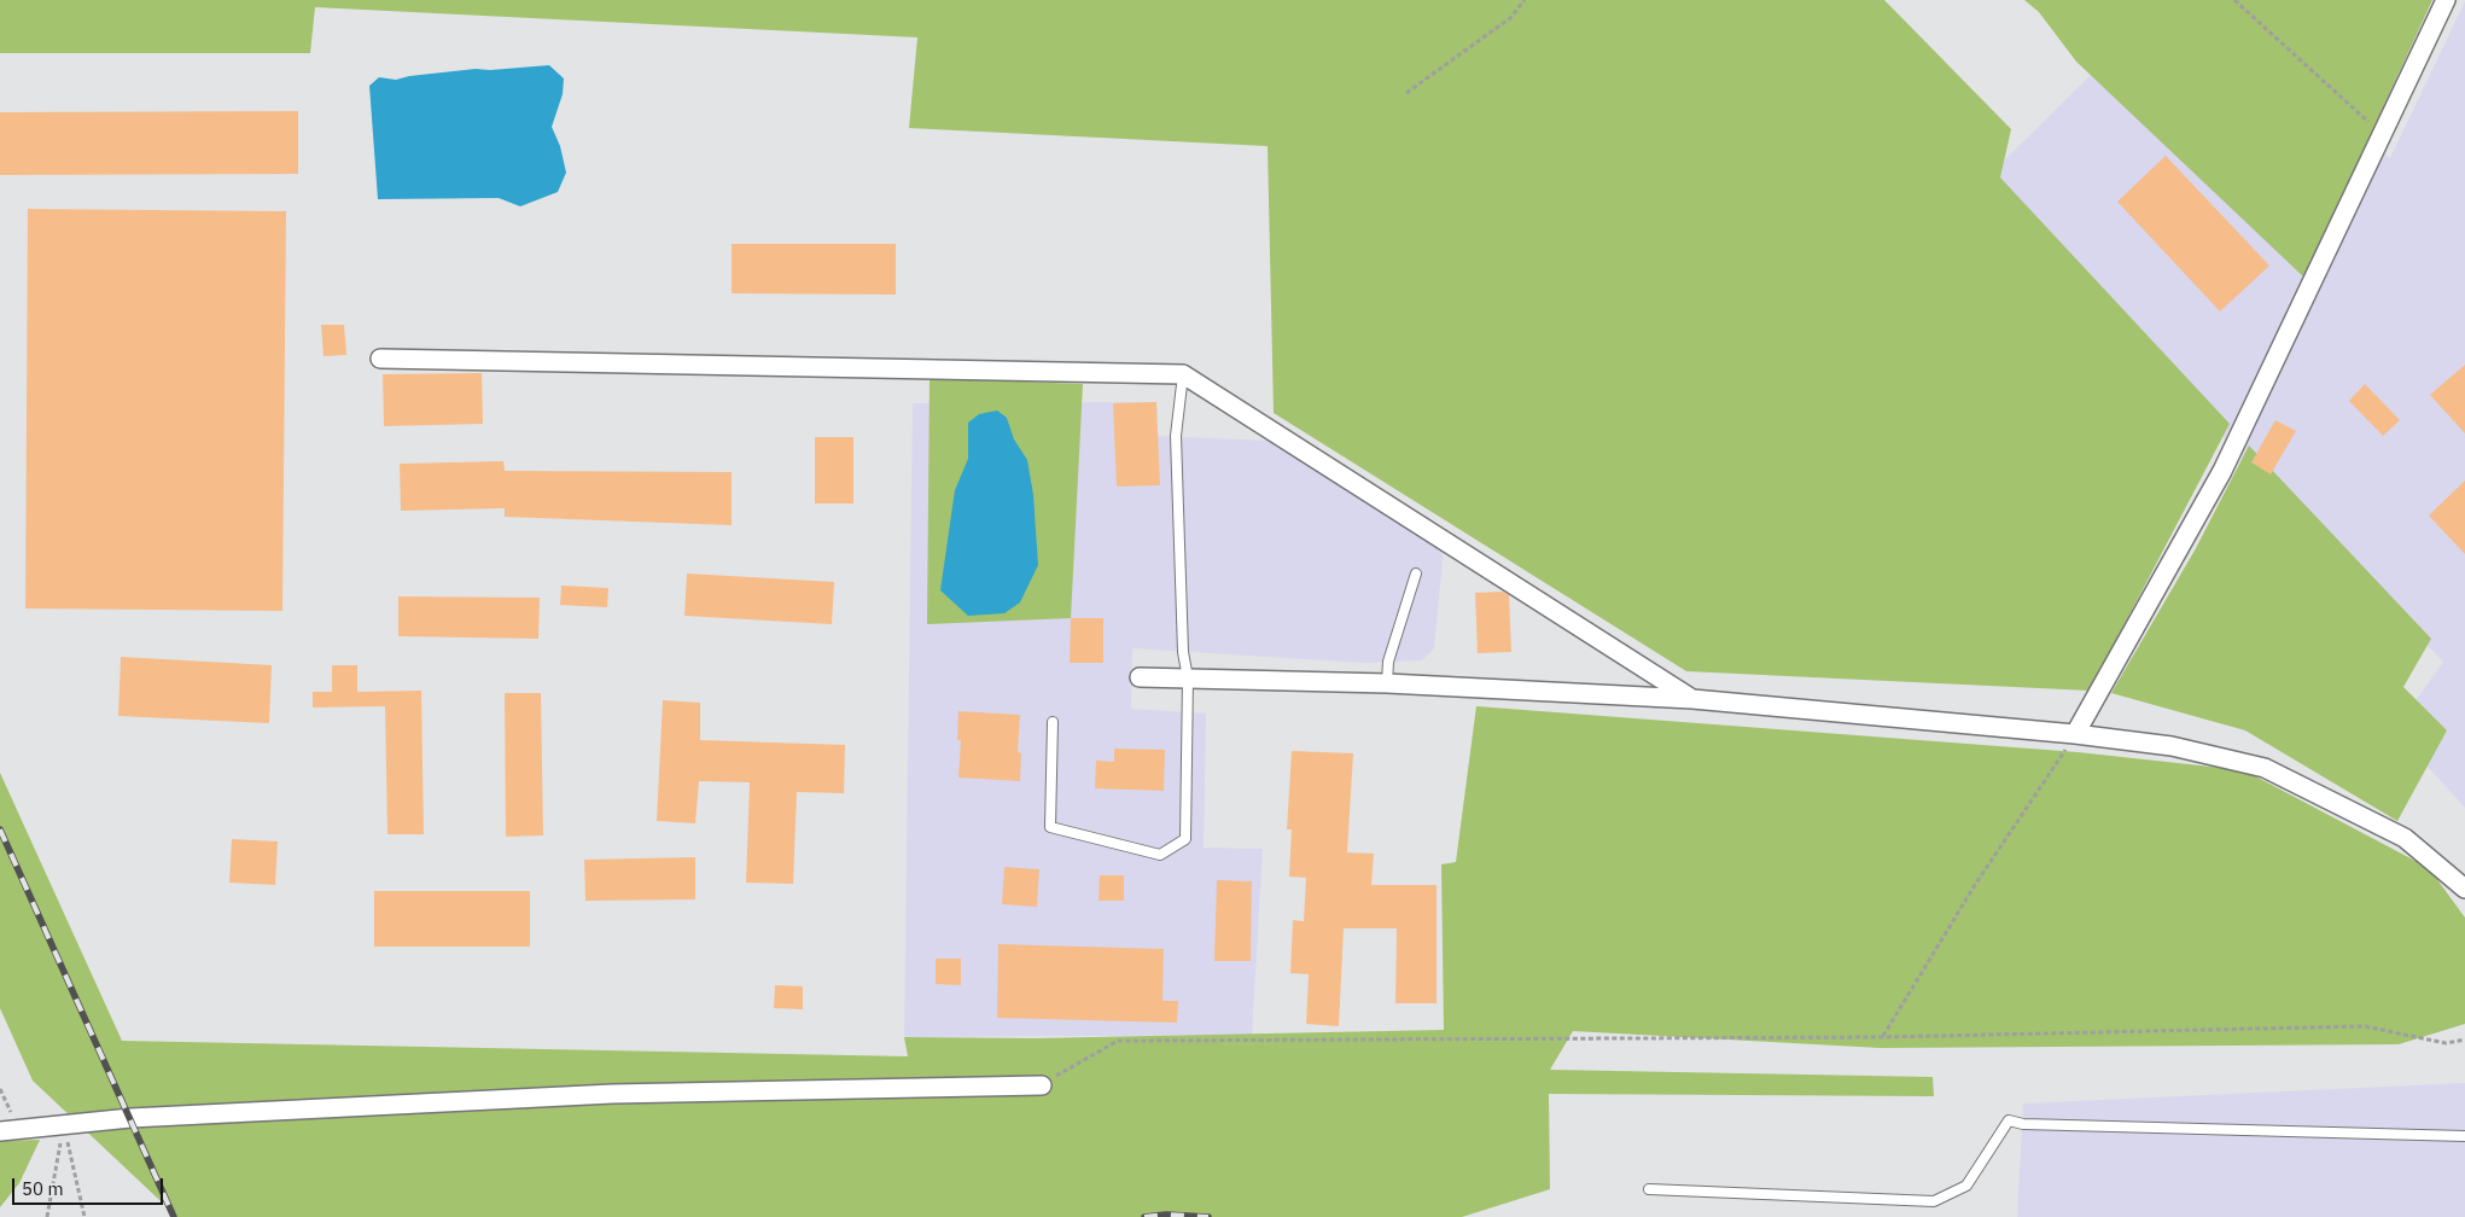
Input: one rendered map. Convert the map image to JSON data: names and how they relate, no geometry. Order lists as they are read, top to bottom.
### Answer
{
  "scale_bar": "50 m"
}
